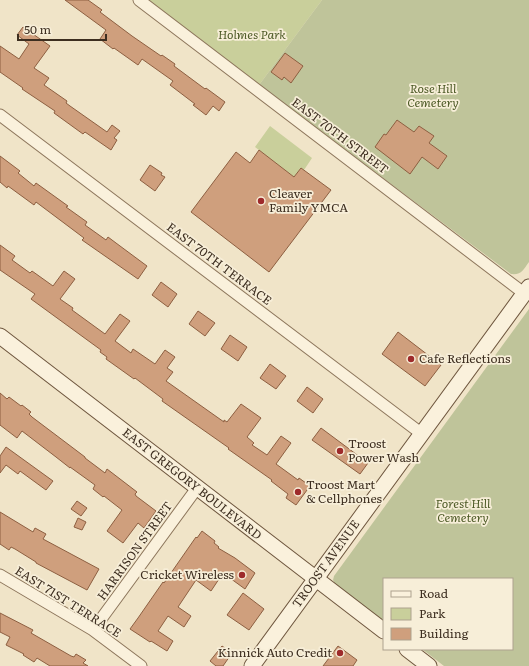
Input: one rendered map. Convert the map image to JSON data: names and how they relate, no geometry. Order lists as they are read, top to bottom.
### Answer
{
  "streets": {
    "main road": ["EAST GREGORY BOULEVARD", "TROOST AVENUE"],
    "street": [
      "EAST 70TH STREET",
      "EAST 70TH TERRACE",
      "HARRISON STREET",
      "EAST 71ST TERRACE"
    ]
  },
  "crossings": [
    ["EAST 70TH STREET", "TROOST AVENUE"],
    ["EAST 70TH TERRACE", "TROOST AVENUE"],
    ["EAST GREGORY BOULEVARD", "HARRISON STREET"],
    ["EAST GREGORY BOULEVARD", "TROOST AVENUE"],
    ["HARRISON STREET", "EAST 71ST TERRACE"]
  ],
  "parks": ["Holmes Park", "Rose Hill Cemetery", "Forest Hill Cemetery"],
  "places": [
    "Cleaver Family YMCA",
    "Cafe Reflections",
    "Troost Power Wash",
    "Troost Mart & Cellphones",
    "Cricket Wireless",
    "Kinnick Auto Credit"
  ],
  "legend": ["Road", "Park", "Building"],
  "scale_bar": "50 m"
}
